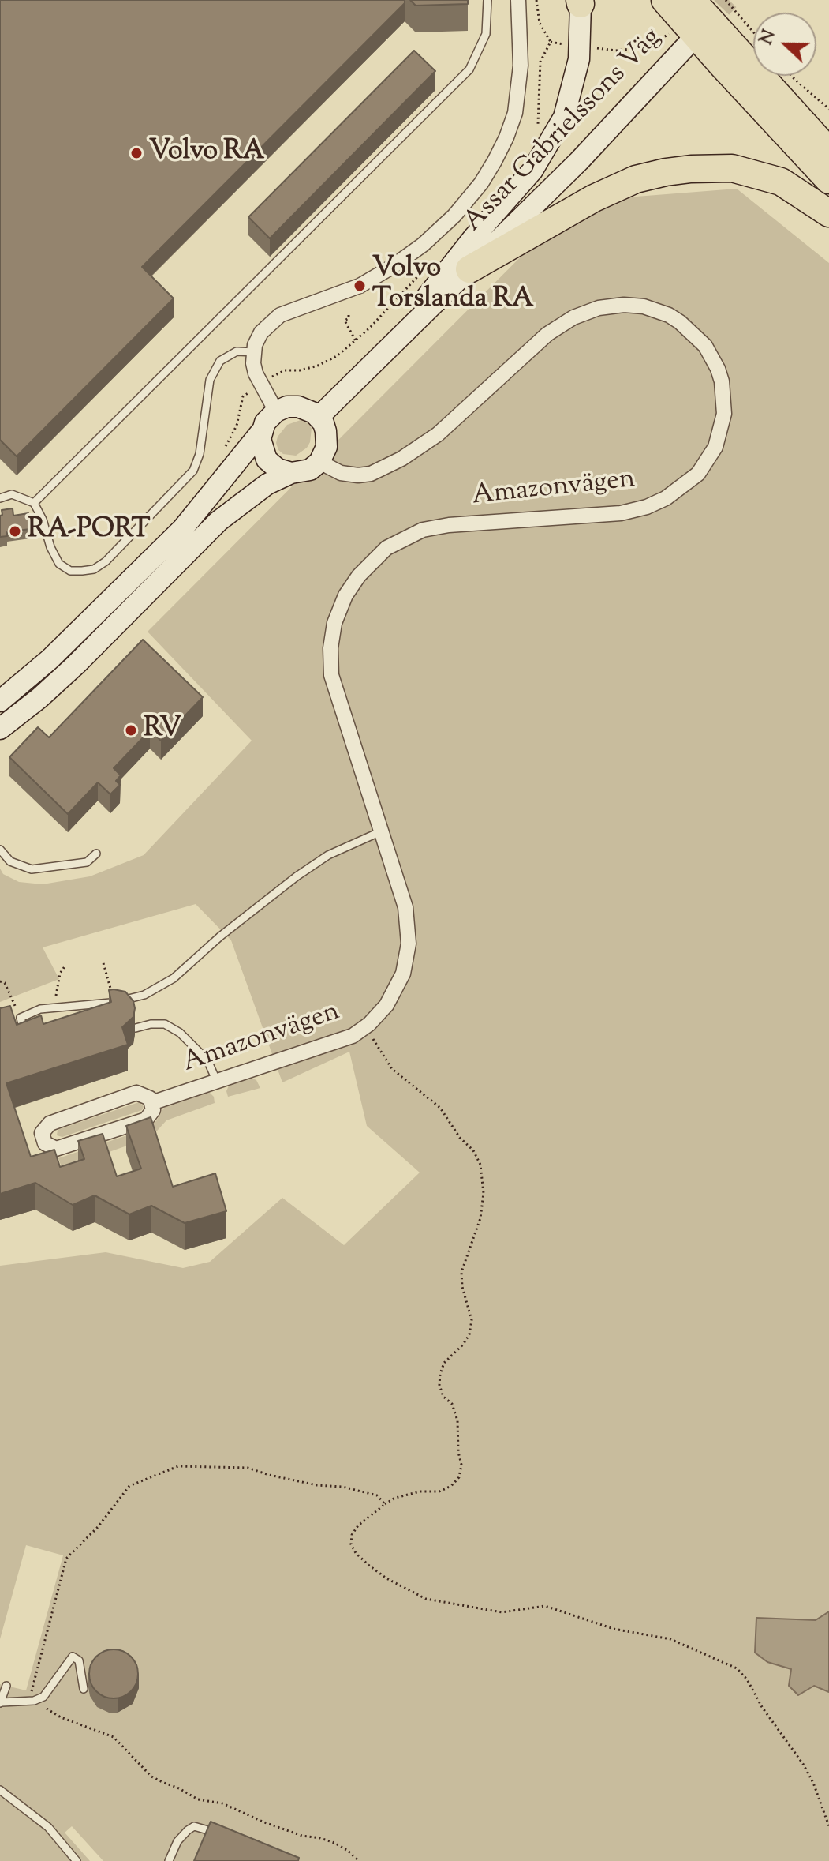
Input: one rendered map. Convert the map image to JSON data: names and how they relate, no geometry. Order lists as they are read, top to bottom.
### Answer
{
  "streets": {
    "street": ["Assar Gabrielssons Väg", "Amazonvägen"]
  },
  "crossings": [
    ["Assar Gabrielssons Väg", "Amazonvägen"]
  ],
  "places": [
    "Volvo RA",
    "Volvo Torslanda RA",
    "RA-PORT",
    "RV"
  ],
  "north": "left"
}
